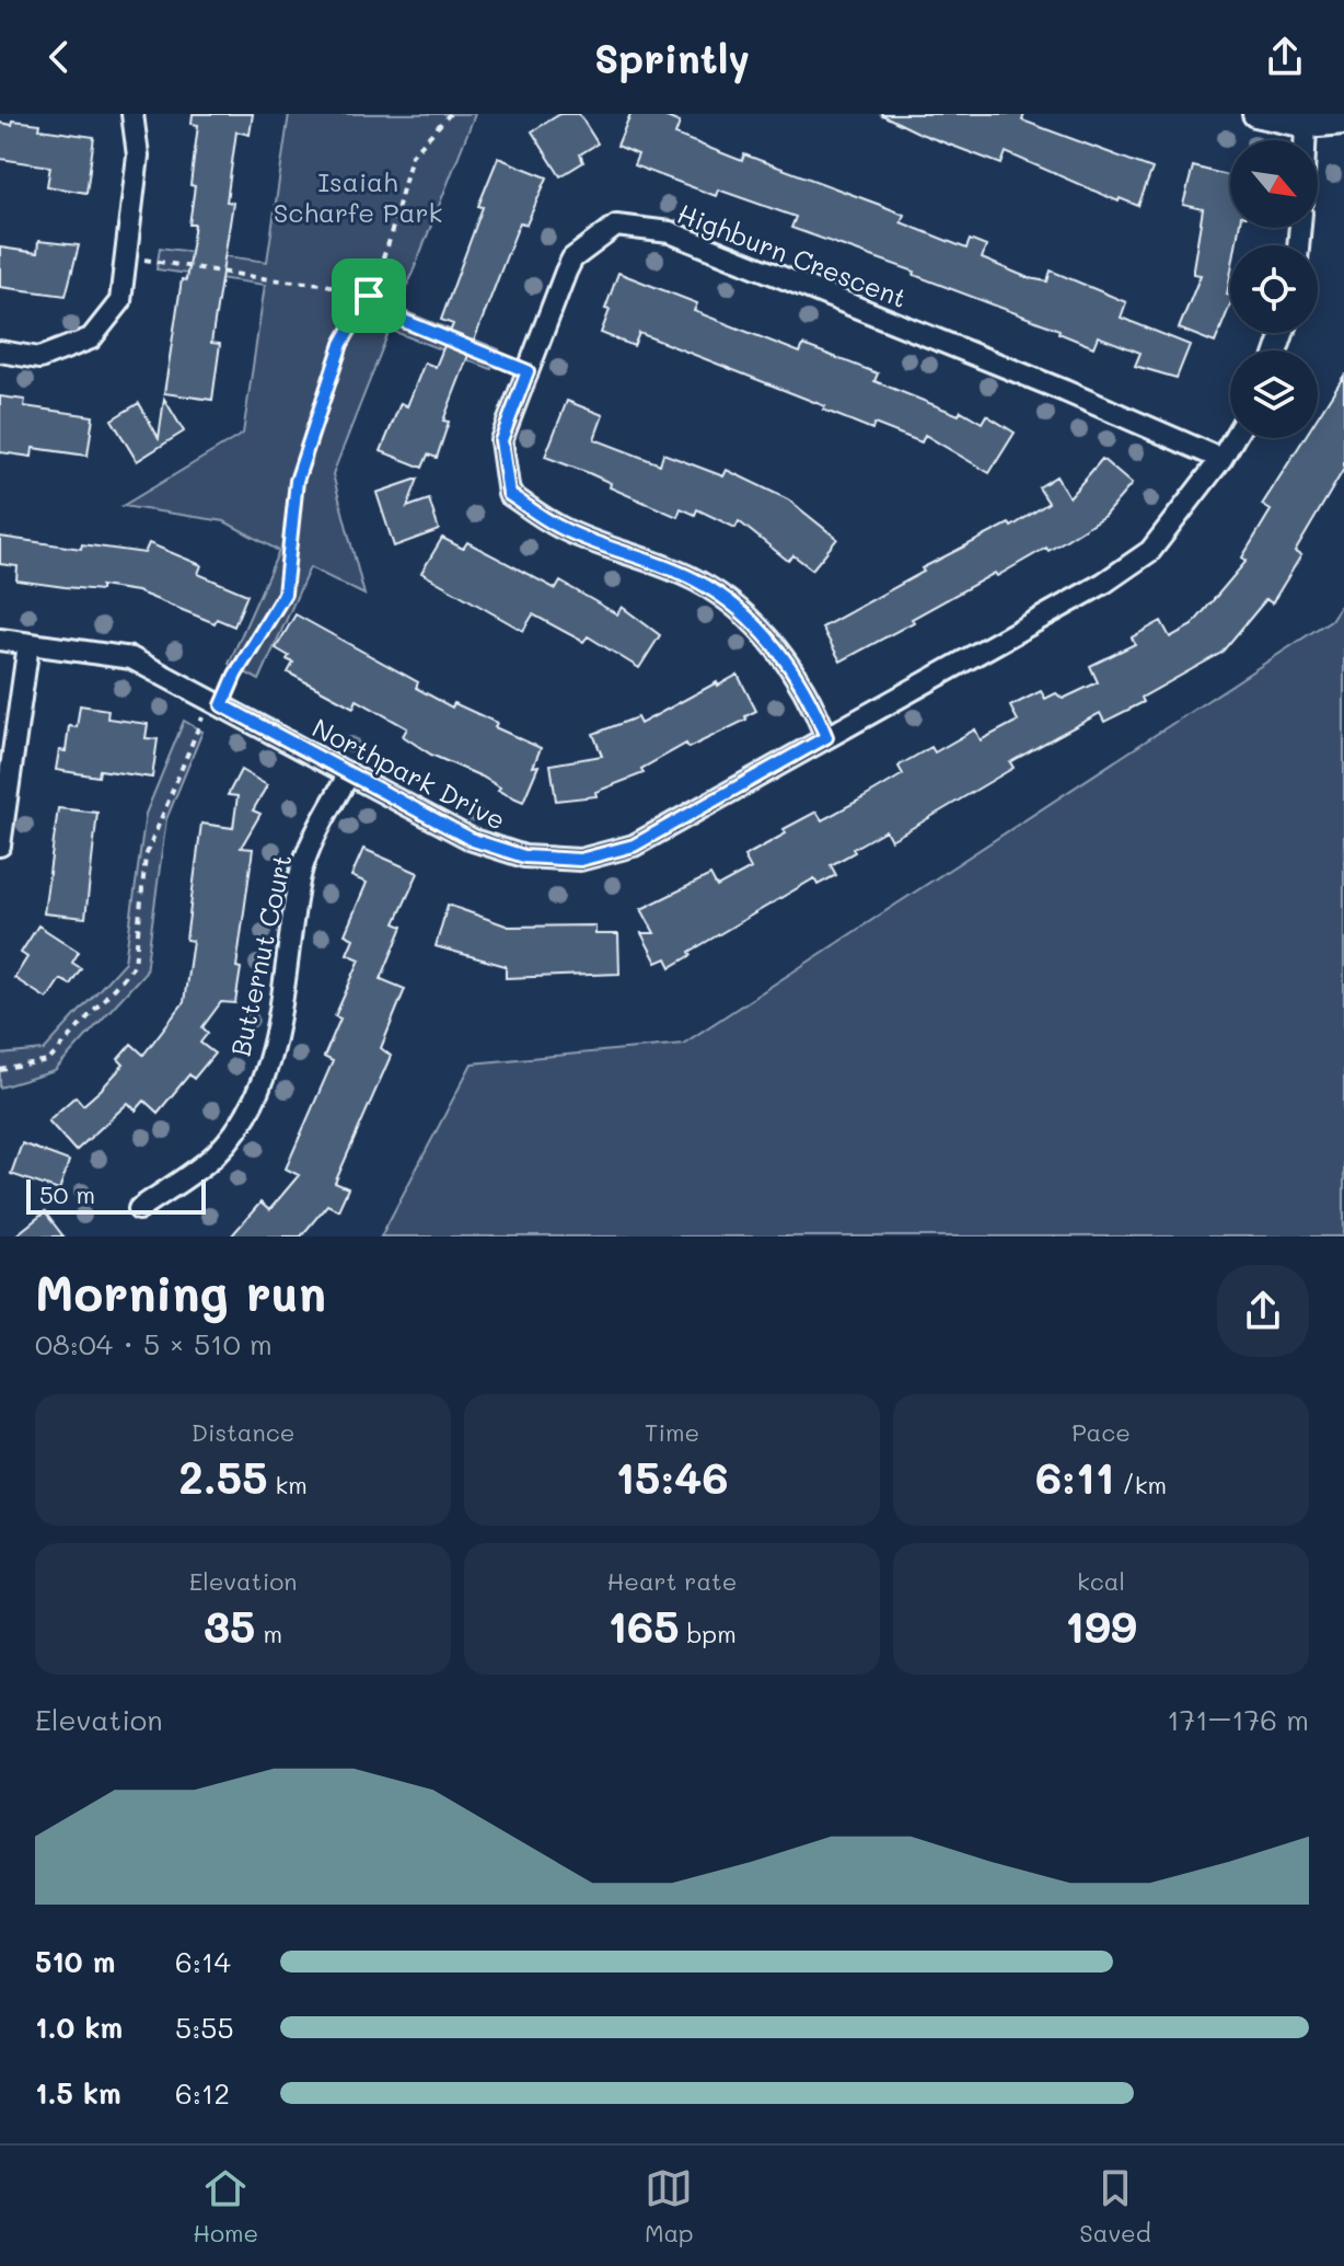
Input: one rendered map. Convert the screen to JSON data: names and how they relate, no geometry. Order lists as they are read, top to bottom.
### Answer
{
  "streets": {
    "street": ["Highburn Crescent", "Northpark Drive", "Butternut Court"]
  },
  "crossings": [
    ["Highburn Crescent", "Northpark Drive"],
    ["Northpark Drive", "Butternut Court"]
  ],
  "parks": ["Isaiah Scharfe Park"],
  "scale_bar": "50 m",
  "north": "bottom right",
  "page": {
    "header": "Sprintly",
    "scale": "50 m",
    "heading": ["Morning run", "08:04 · 5 × 510 m"],
    "stats": [
      ["Distance", "2.55 km"],
      ["Time", "15:46"],
      ["Pace", "6:11 /km"],
      ["Elevation", "35 m"],
      ["Heart rate", "165 bpm"],
      ["kcal", "199"]
    ],
    "chart": ["Elevation", "171–176 m"],
    "list": [
      {
        "name": "510 m",
        "note": "6:14"
      },
      {
        "name": "1.0 km",
        "note": "5:55"
      },
      {
        "name": "1.5 km",
        "note": "6:12"
      }
    ],
    "tabs": ["Home", "Map", "Saved"]
  }
}
